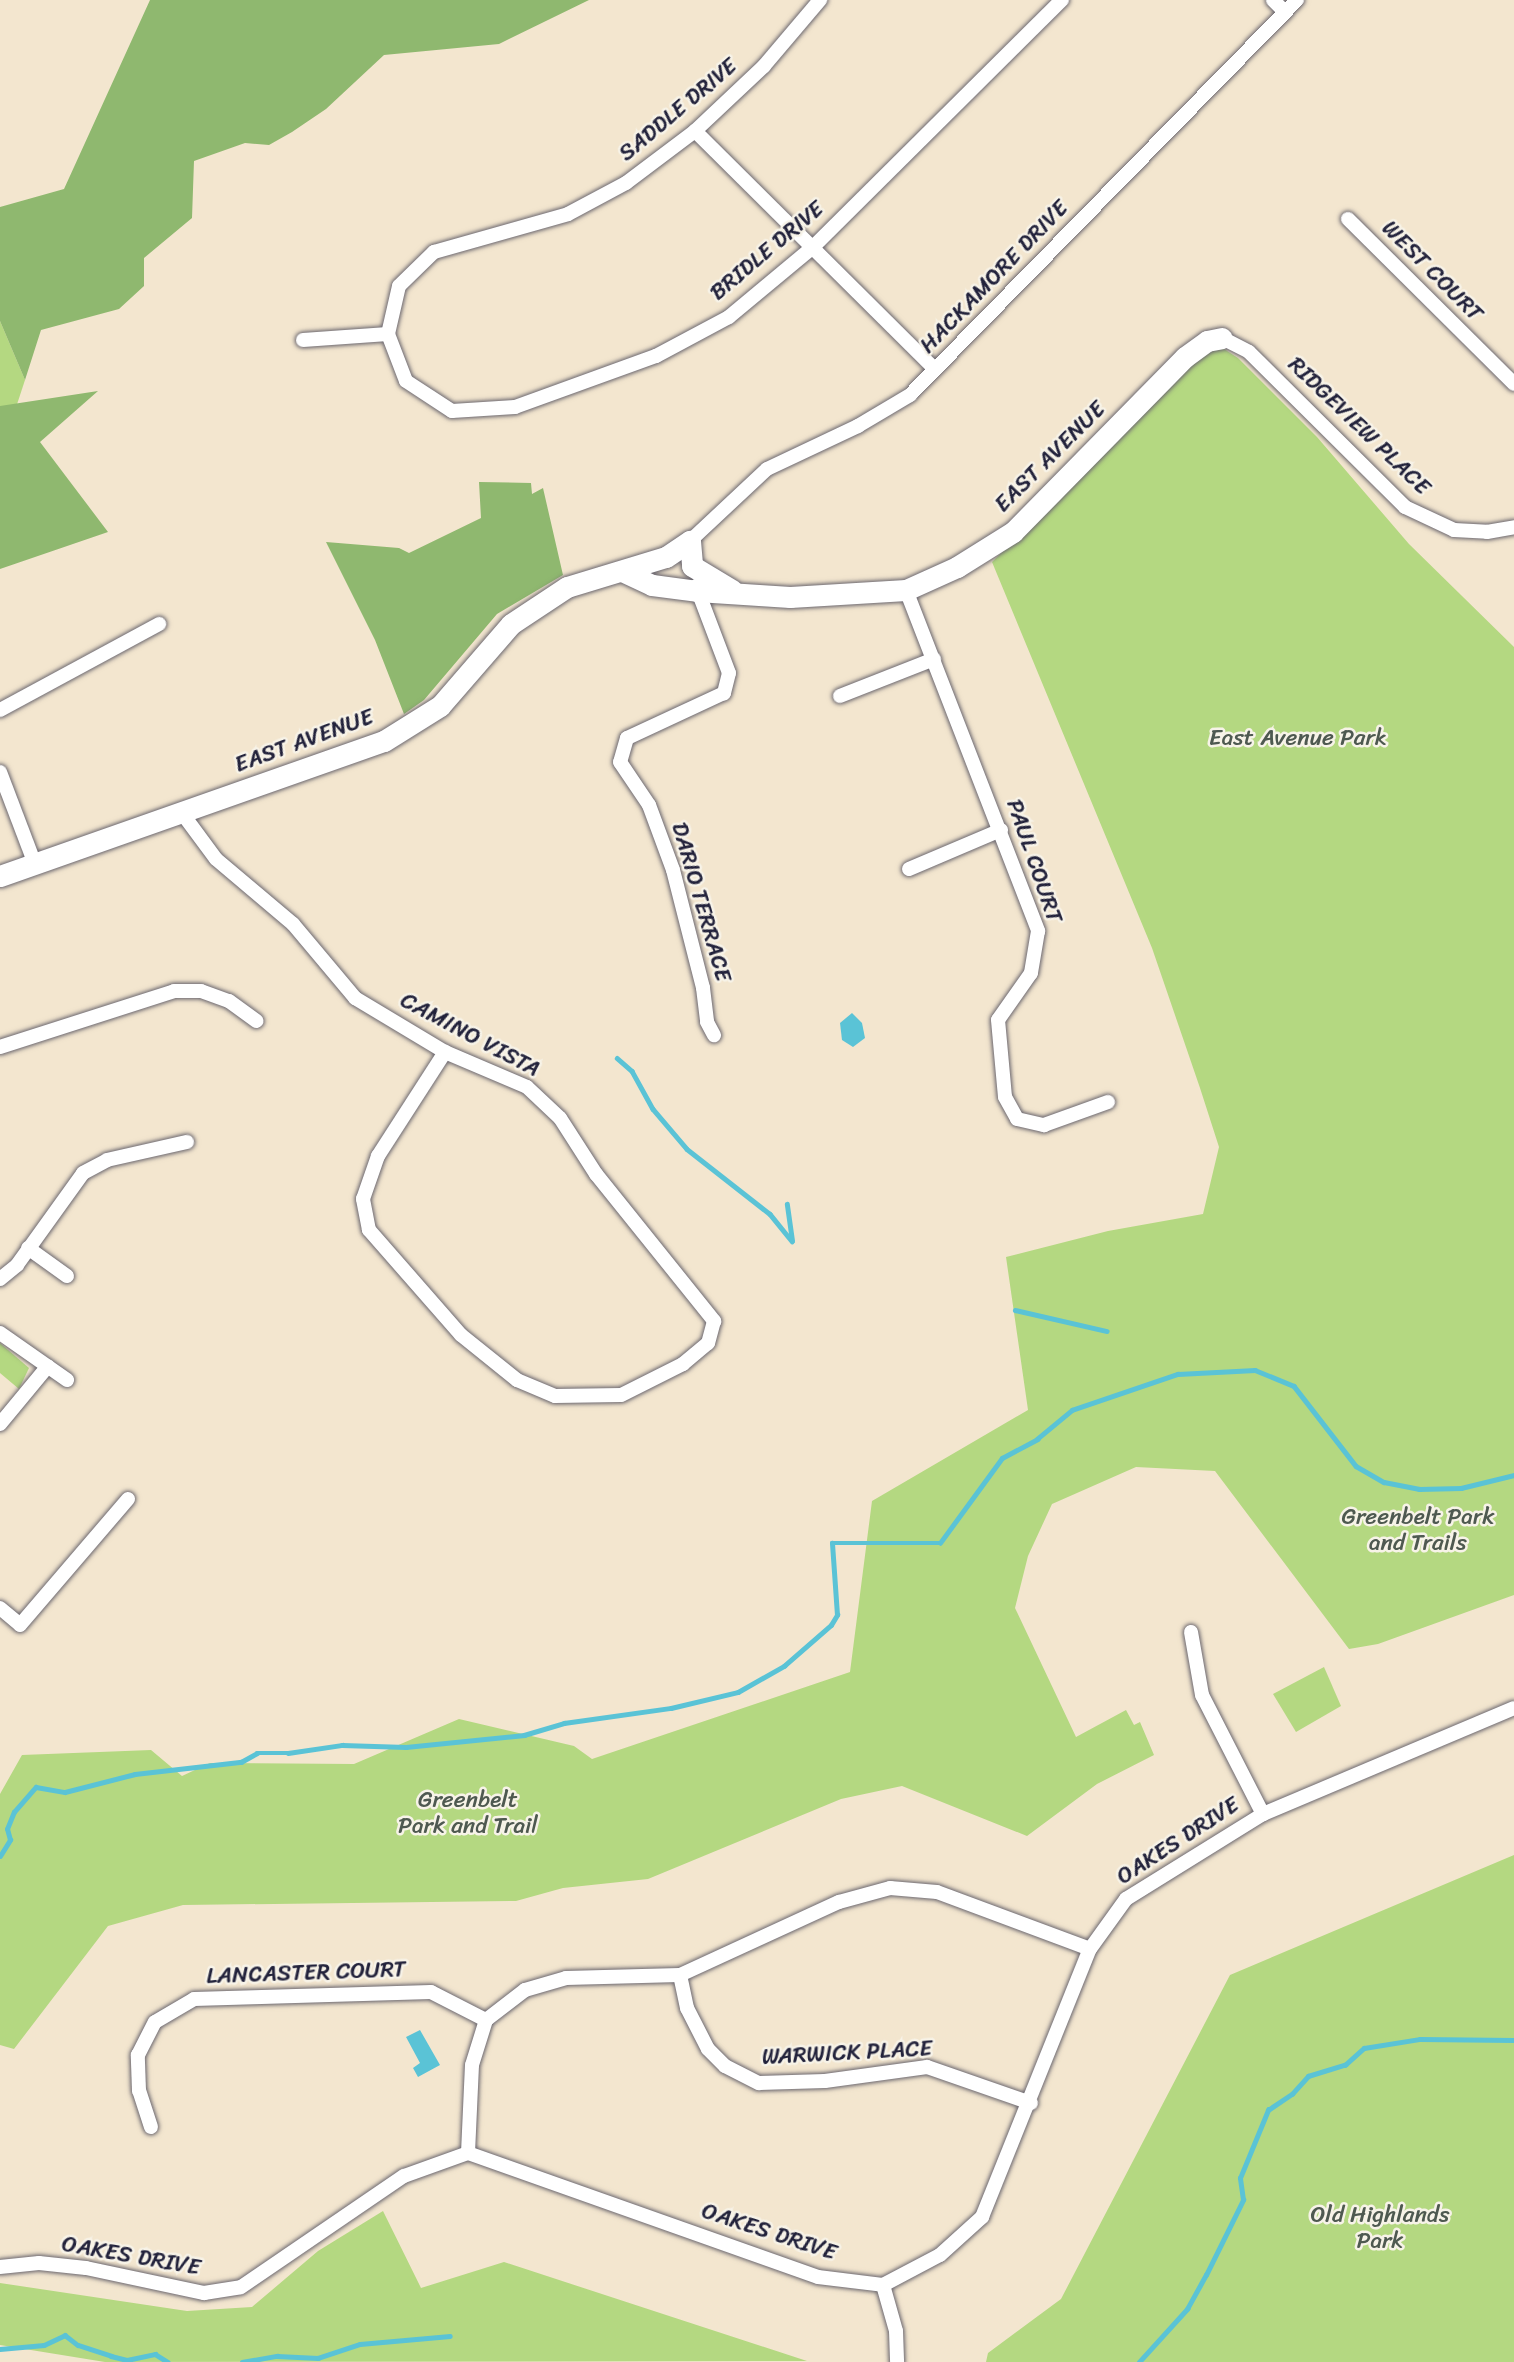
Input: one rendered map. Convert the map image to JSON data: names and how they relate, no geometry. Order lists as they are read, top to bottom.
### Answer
{
  "streets": {
    "street": [
      "SADDLE DRIVE",
      "BRIDLE DRIVE",
      "WEST COURT",
      "HACKAMORE DRIVE",
      "RIDGEVIEW PLACE",
      "EAST AVENUE",
      "PAUL COURT",
      "DARIO TERRACE",
      "CAMINO VISTA",
      "OAKES DRIVE",
      "LANCASTER COURT",
      "WARWICK PLACE"
    ]
  },
  "crossings": [
    ["SADDLE DRIVE", "BRIDLE DRIVE"],
    ["HACKAMORE DRIVE", "EAST AVENUE"],
    ["RIDGEVIEW PLACE", "EAST AVENUE"],
    ["EAST AVENUE", "PAUL COURT"],
    ["EAST AVENUE", "DARIO TERRACE"],
    ["EAST AVENUE", "CAMINO VISTA"],
    ["OAKES DRIVE", "WARWICK PLACE"]
  ],
  "parks": [
    "East Avenue Park",
    "Greenbelt Park and Trails",
    "Greenbelt Park and Trail",
    "Old Highlands Park"
  ]
}
